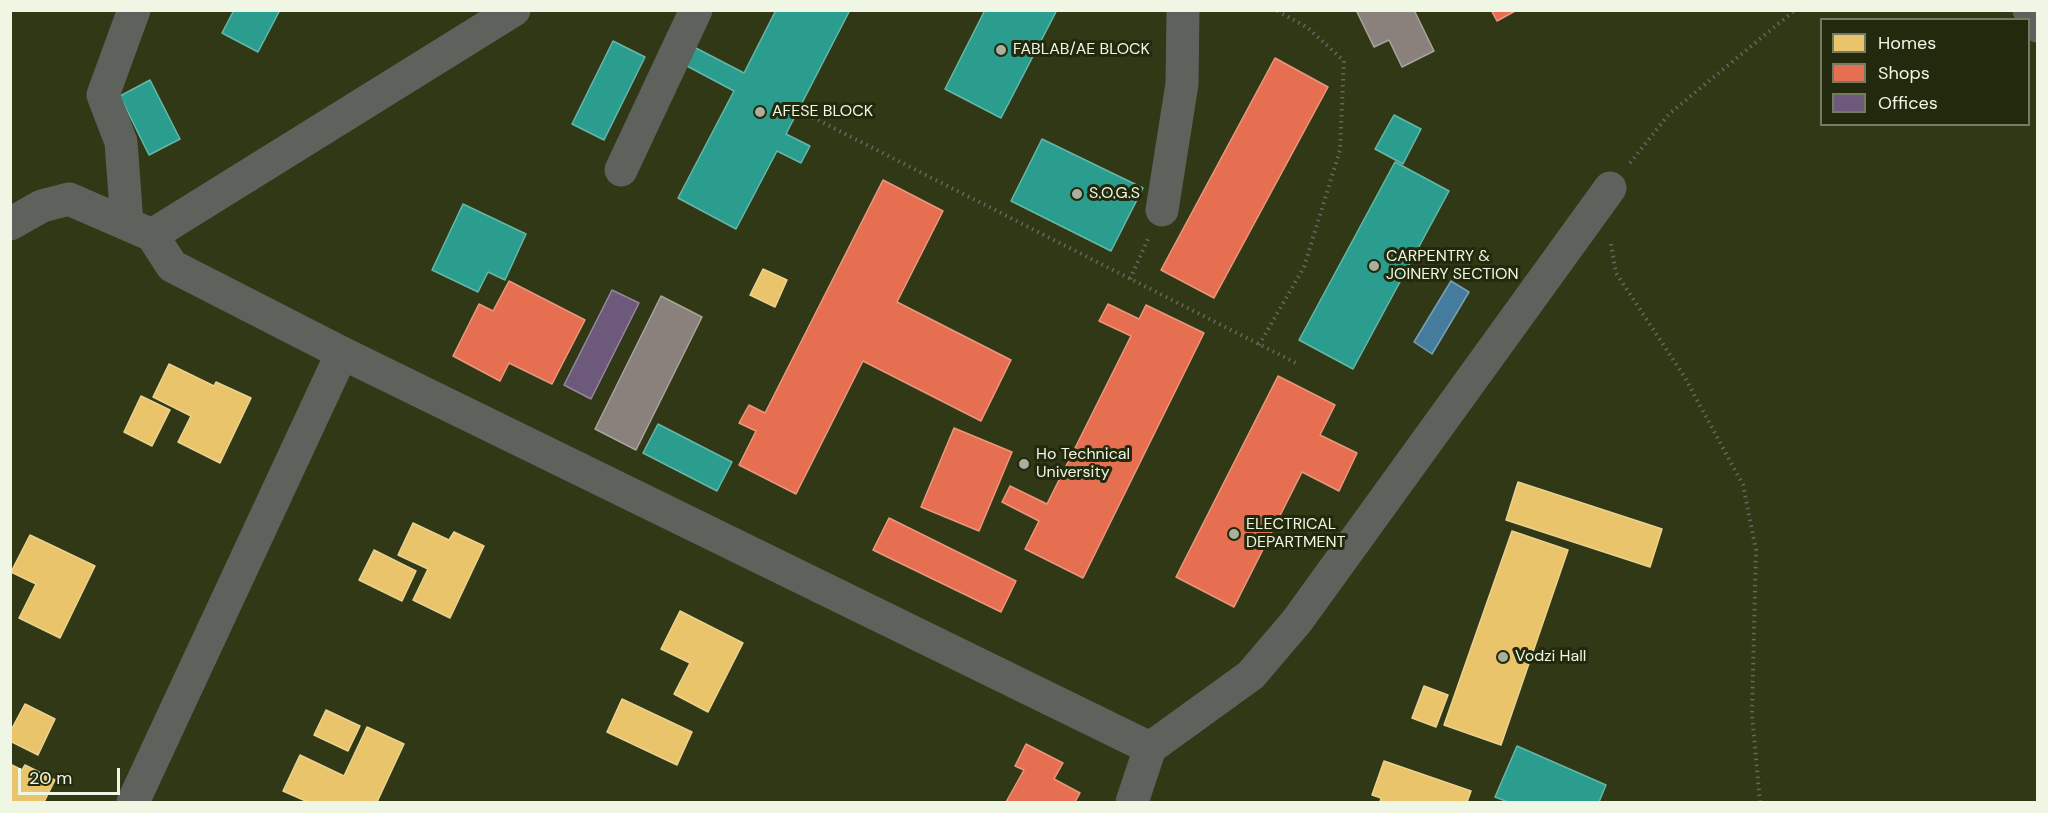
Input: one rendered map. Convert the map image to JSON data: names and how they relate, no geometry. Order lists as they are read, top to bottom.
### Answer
{
  "places": [
    "FABLAB/AE BLOCK",
    "AFESE BLOCK",
    "S.O.G.S",
    "CARPENTRY & JOINERY SECTION",
    "Ho Technical University",
    "ELECTRICAL DEPARTMENT",
    "Vodzi Hall"
  ],
  "legend": ["Homes", "Shops", "Offices"],
  "scale_bar": "20 m"
}
